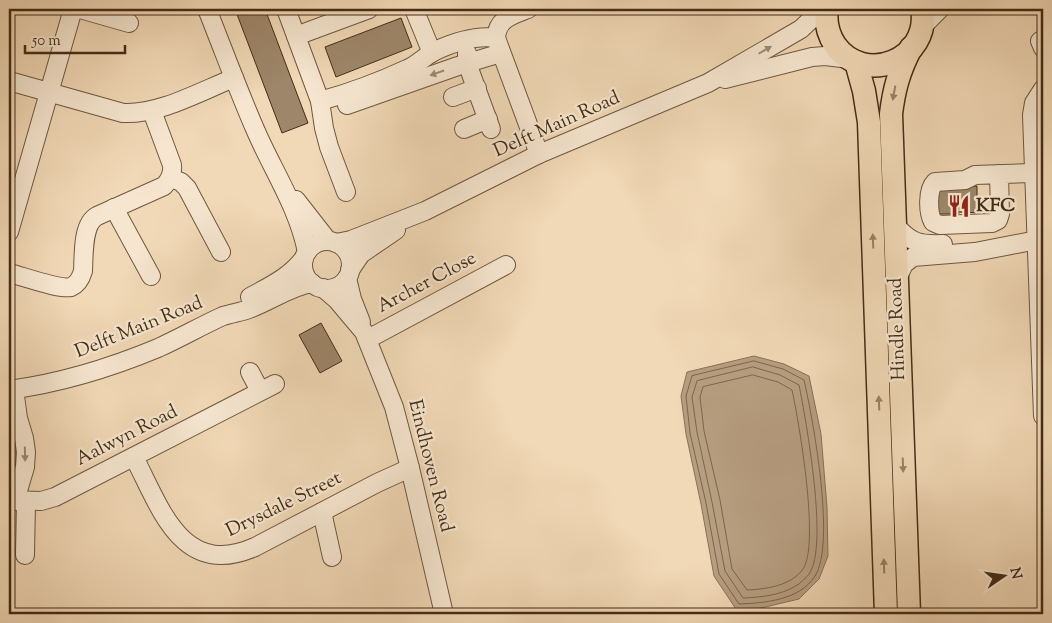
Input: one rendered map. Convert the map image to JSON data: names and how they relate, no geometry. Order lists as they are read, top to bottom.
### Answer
{
  "streets": {
    "main road": ["Hindle Road"],
    "street": [
      "Delft Main Road",
      "Archer Close",
      "Aalwyn Road",
      "Eindhoven Road",
      "Drysdale Street"
    ]
  },
  "crossings": [
    ["Delft Main Road", "Hindle Road"],
    ["Delft Main Road", "Eindhoven Road"],
    ["Archer Close", "Eindhoven Road"],
    ["Aalwyn Road", "Drysdale Street"],
    ["Eindhoven Road", "Drysdale Street"]
  ],
  "places": {
    "restaurant": ["KFC"]
  },
  "scale_bar": "50 m",
  "north": "right"
}
